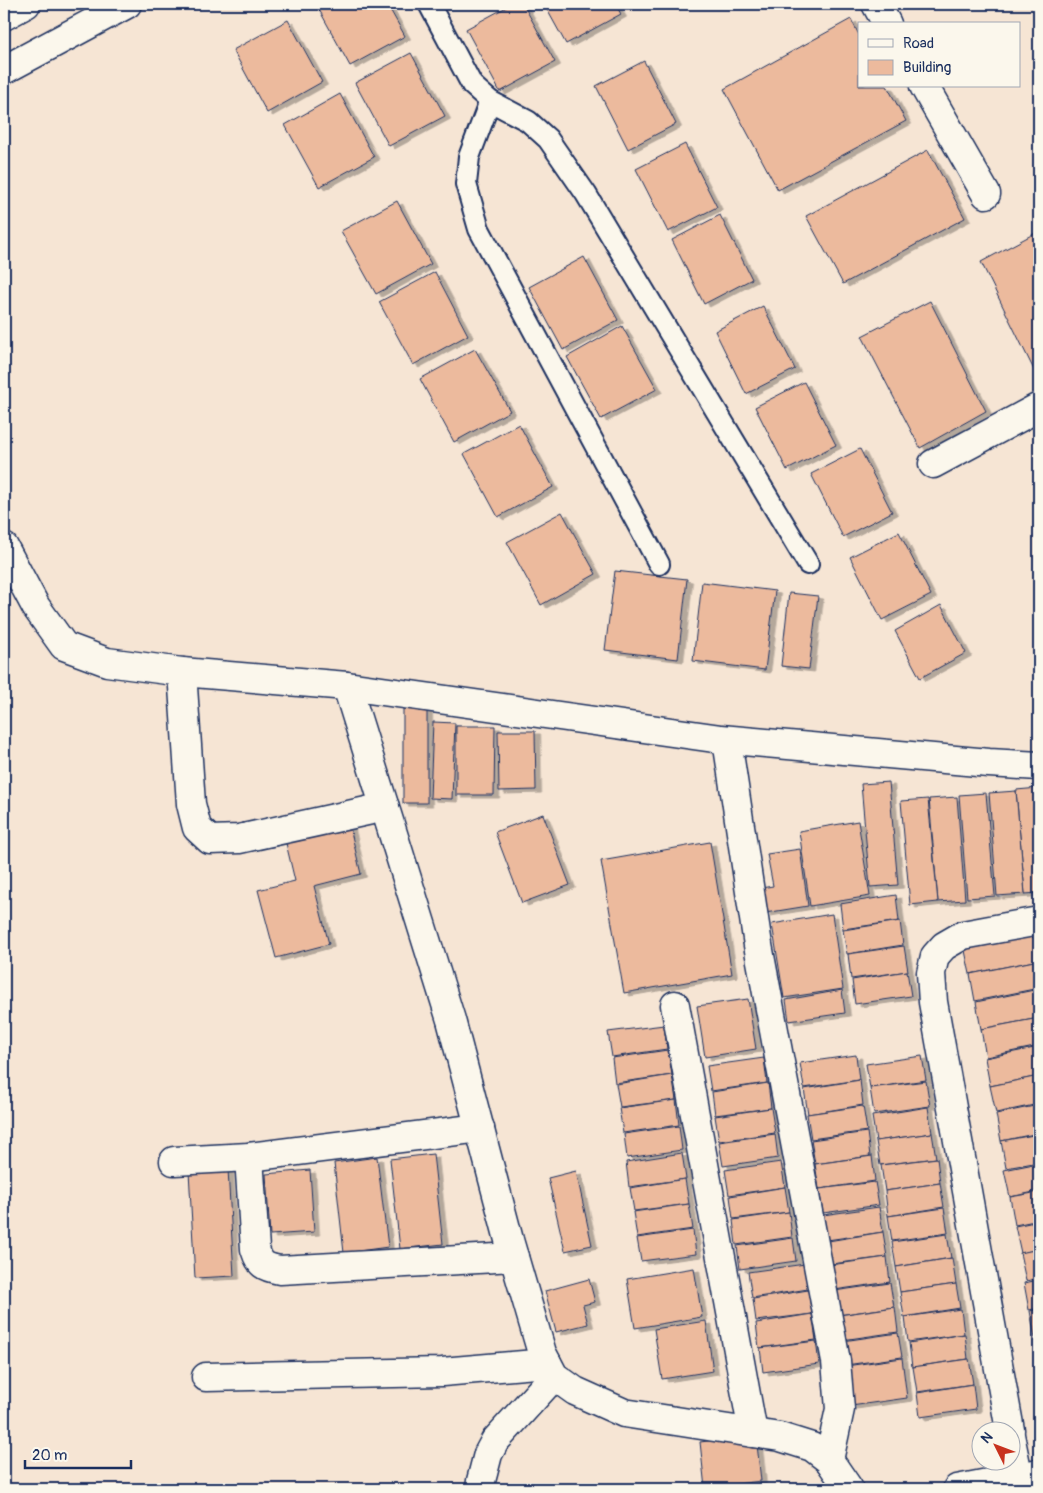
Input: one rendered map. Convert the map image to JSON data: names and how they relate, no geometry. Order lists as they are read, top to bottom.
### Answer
{
  "legend": ["Road", "Building"],
  "scale_bar": "20 m",
  "north": "top left"
}
